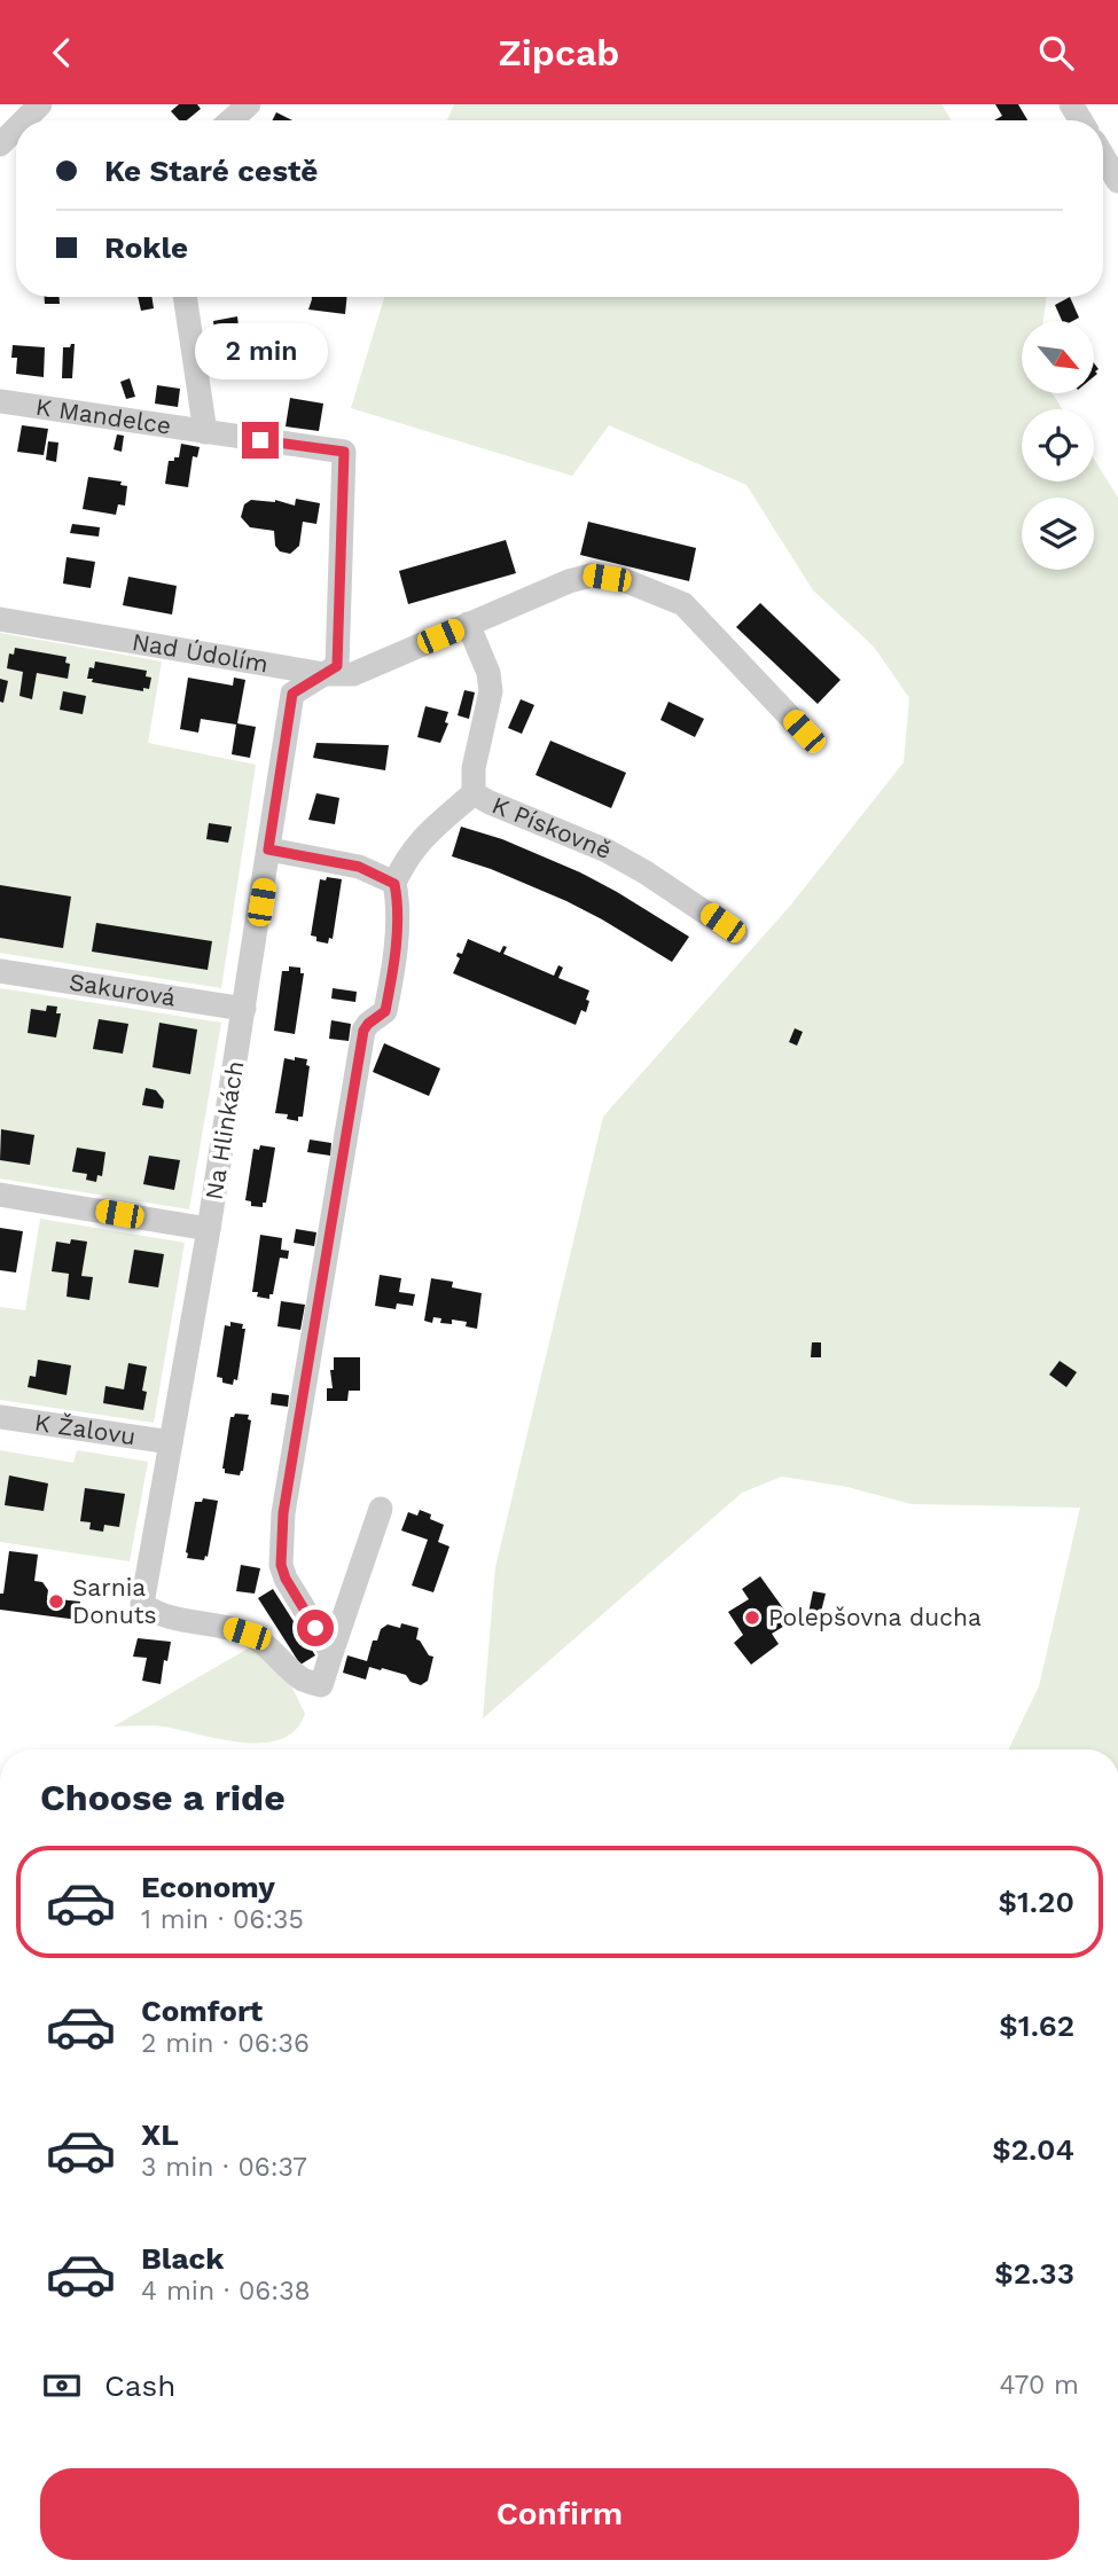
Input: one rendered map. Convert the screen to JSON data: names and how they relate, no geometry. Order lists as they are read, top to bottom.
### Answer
{
  "streets": {
    "street": [
      "K Mandelce",
      "Nad Údolím",
      "K Pískovně",
      "Sakurová",
      "Na Hlinkách",
      "K Žalovu"
    ]
  },
  "crossings": [
    ["K Mandelce", "Nad Údolím"],
    ["K Mandelce", "Na Hlinkách"],
    ["Nad Údolím", "K Pískovně"],
    ["Nad Údolím", "Na Hlinkách"],
    ["Sakurová", "Na Hlinkách"],
    ["Na Hlinkách", "K Žalovu"]
  ],
  "places": ["Sarnia Donuts", "Polepšovna ducha"],
  "north": "bottom right",
  "page": {
    "header": "Zipcab",
    "banner": ["Ke Staré cestě", "Rokle"],
    "bubble": "2 min",
    "heading": "Choose a ride",
    "list": [
      {
        "name": "Economy",
        "note": "1 min · 06:35",
        "value": "$1.20"
      },
      {
        "name": "Comfort",
        "note": "2 min · 06:36",
        "value": "$1.62"
      },
      {
        "name": "XL",
        "note": "3 min · 06:37",
        "value": "$2.04"
      },
      {
        "name": "Black",
        "note": "4 min · 06:38",
        "value": "$2.33"
      }
    ],
    "pay": ["Cash", "470 m"],
    "buttons": "Confirm"
  }
}
